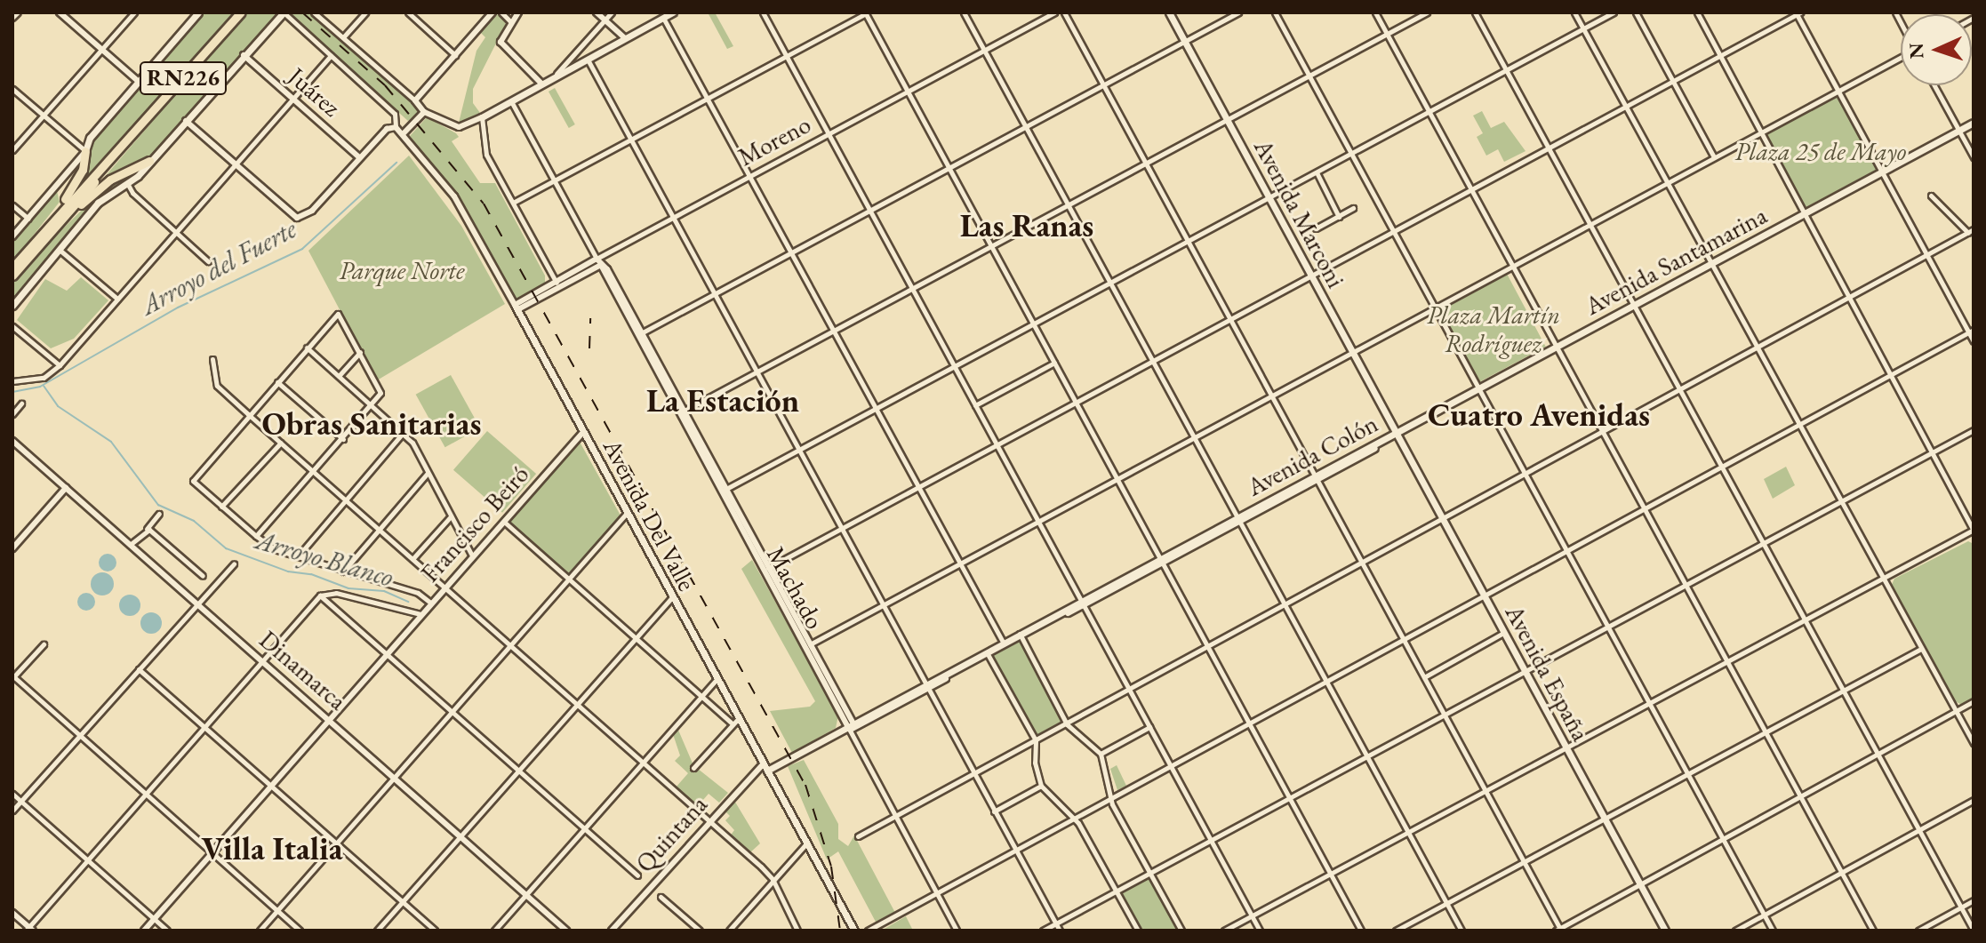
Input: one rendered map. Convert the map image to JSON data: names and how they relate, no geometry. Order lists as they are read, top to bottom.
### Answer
{
  "streets": {
    "highway": ["RN226"],
    "main road": [
      "Avenida Marconi",
      "Avenida Santamarina",
      "Avenida Colón",
      "Avenida Del Valle",
      "Avenida España"
    ],
    "street": [
      "Juárez",
      "Moreno",
      "Francisco Beiró",
      "Machado",
      "Dinamarca",
      "Quintana"
    ]
  },
  "crossings": [
    ["Moreno", "Avenida Del Valle"],
    ["Moreno", "Machado"],
    ["Avenida Marconi", "Avenida Santamarina"],
    ["Avenida Marconi", "Avenida Colón"],
    ["Avenida Marconi", "Avenida España"],
    ["Avenida Santamarina", "Avenida Colón"],
    ["Avenida Santamarina", "Avenida España"],
    ["Avenida Colón", "Avenida Del Valle"],
    ["Avenida Colón", "Machado"],
    ["Avenida Colón", "Avenida España"],
    ["Avenida Colón", "Quintana"],
    ["Avenida Del Valle", "Francisco Beiró"],
    ["Avenida Del Valle", "Quintana"],
    ["Francisco Beiró", "Dinamarca"]
  ],
  "districts": [
    "Las Ranas",
    "La Estación",
    "Cuatro Avenidas",
    "Obras Sanitarias",
    "Villa Italia"
  ],
  "water": ["Arroyo del Fuerte", "Arroyo Blanco"],
  "parks": ["Plaza 25 de Mayo", "Parque Norte", "Plaza Martín Rodríguez"],
  "north": "left"
}
